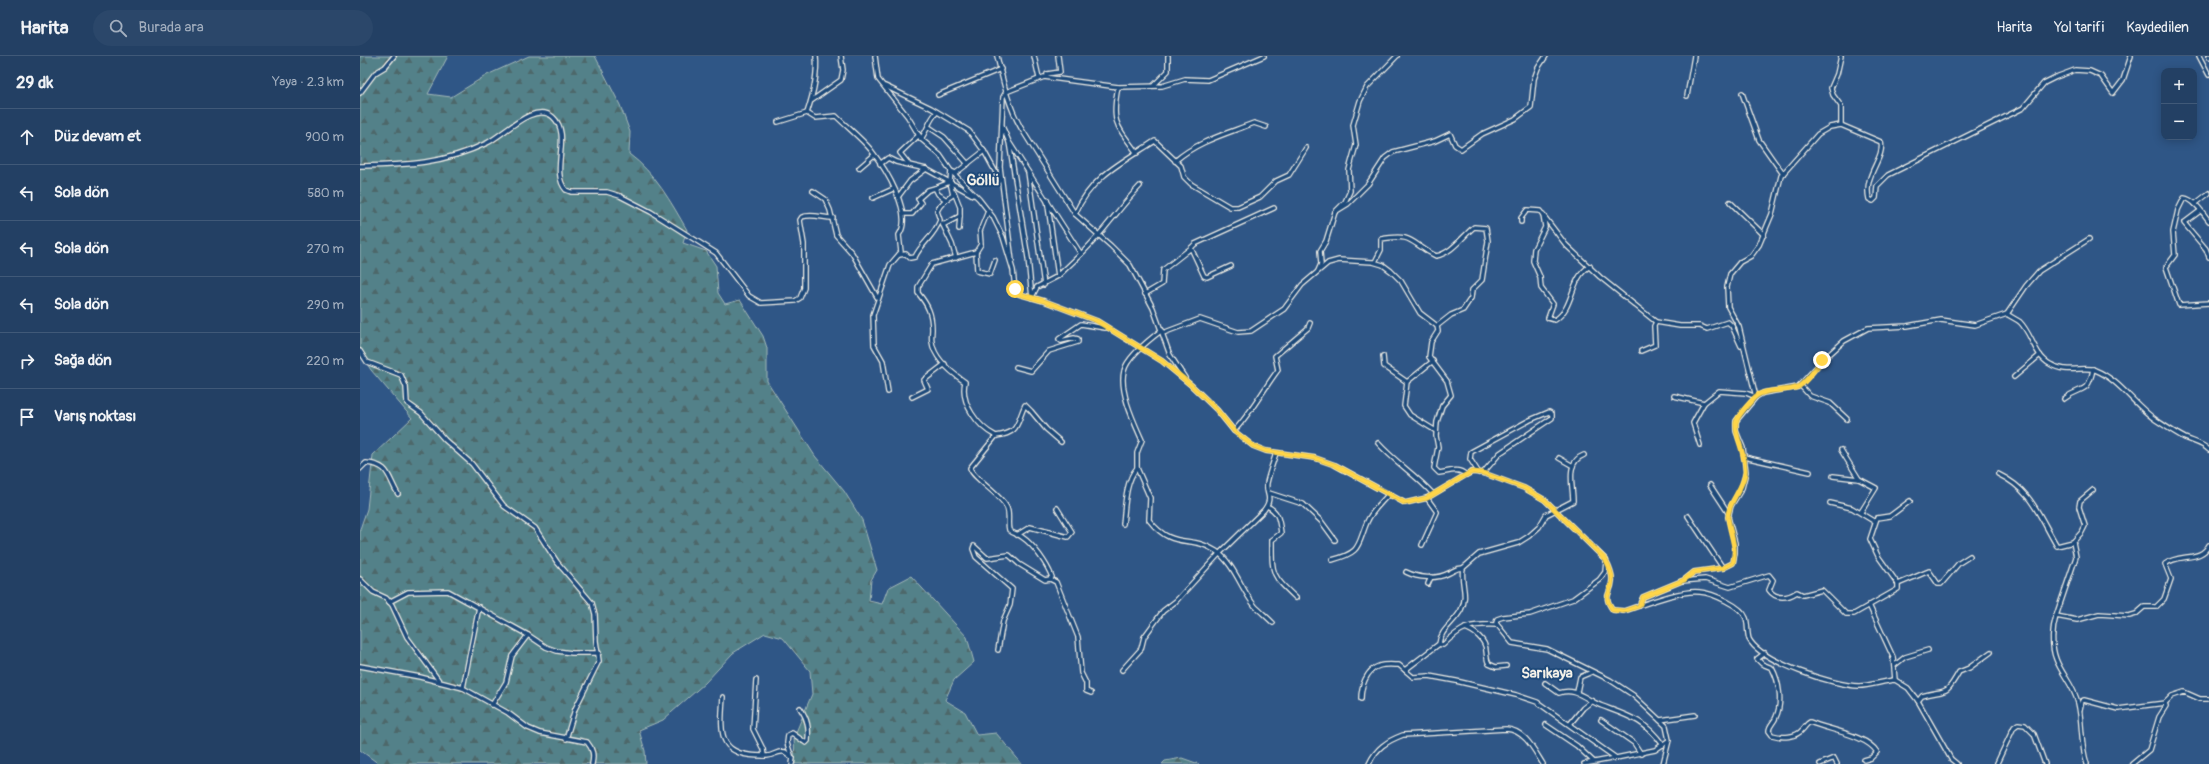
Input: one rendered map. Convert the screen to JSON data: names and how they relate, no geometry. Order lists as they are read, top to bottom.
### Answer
{
  "districts": ["Göllü", "Sarıkaya"],
  "page": {
    "header": "Harita",
    "search": "Burada ara",
    "nav": ["Harita", "Yol tarifi", "Kaydedilen"],
    "heading": ["29 dk", "Yaya · 2.3 km"],
    "map_buttons": ["+", "−"],
    "list": [
      ["Düz devam et", "900 m"],
      ["Sola dön", "580 m"],
      ["Sola dön", "270 m"],
      ["Sola dön", "290 m"],
      ["Sağa dön", "220 m"],
      "Varış noktası"
    ]
  }
}
